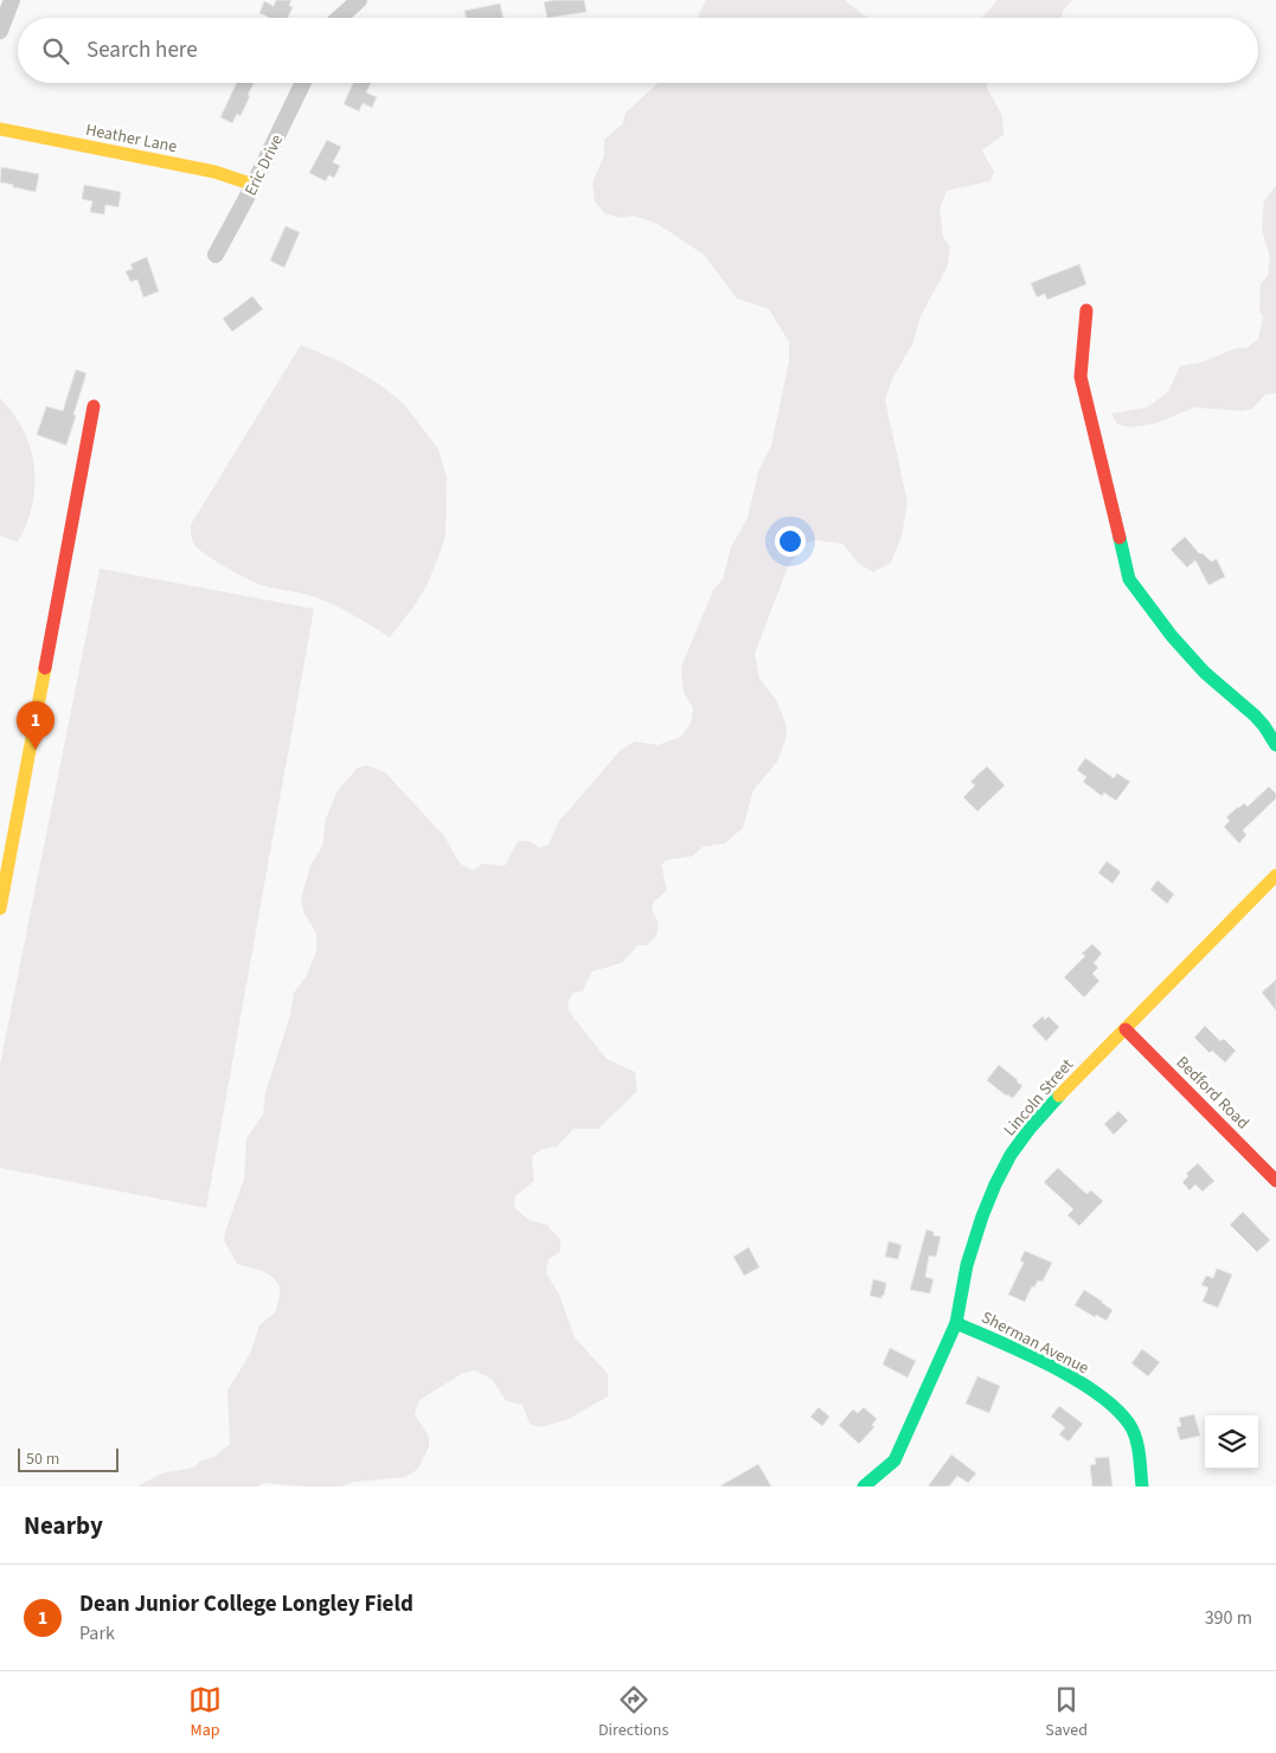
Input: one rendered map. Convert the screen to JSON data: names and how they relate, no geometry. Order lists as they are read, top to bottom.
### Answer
{
  "streets": {
    "street": [
      "Heather Lane",
      "Eric Drive",
      "Bedford Road",
      "Lincoln Street",
      "Sherman Avenue"
    ]
  },
  "crossings": [
    ["Heather Lane", "Eric Drive"],
    ["Bedford Road", "Lincoln Street"],
    ["Lincoln Street", "Sherman Avenue"]
  ],
  "scale_bar": "50 m",
  "page": {
    "search": "Search here",
    "pins": "1",
    "scale": "50 m",
    "heading": "Nearby",
    "list": [
      {
        "mark": "1",
        "name": "Dean Junior College Longley Field",
        "note": "Park",
        "value": "390 m"
      }
    ],
    "nav": ["Map", "Directions", "Saved"]
  }
}
